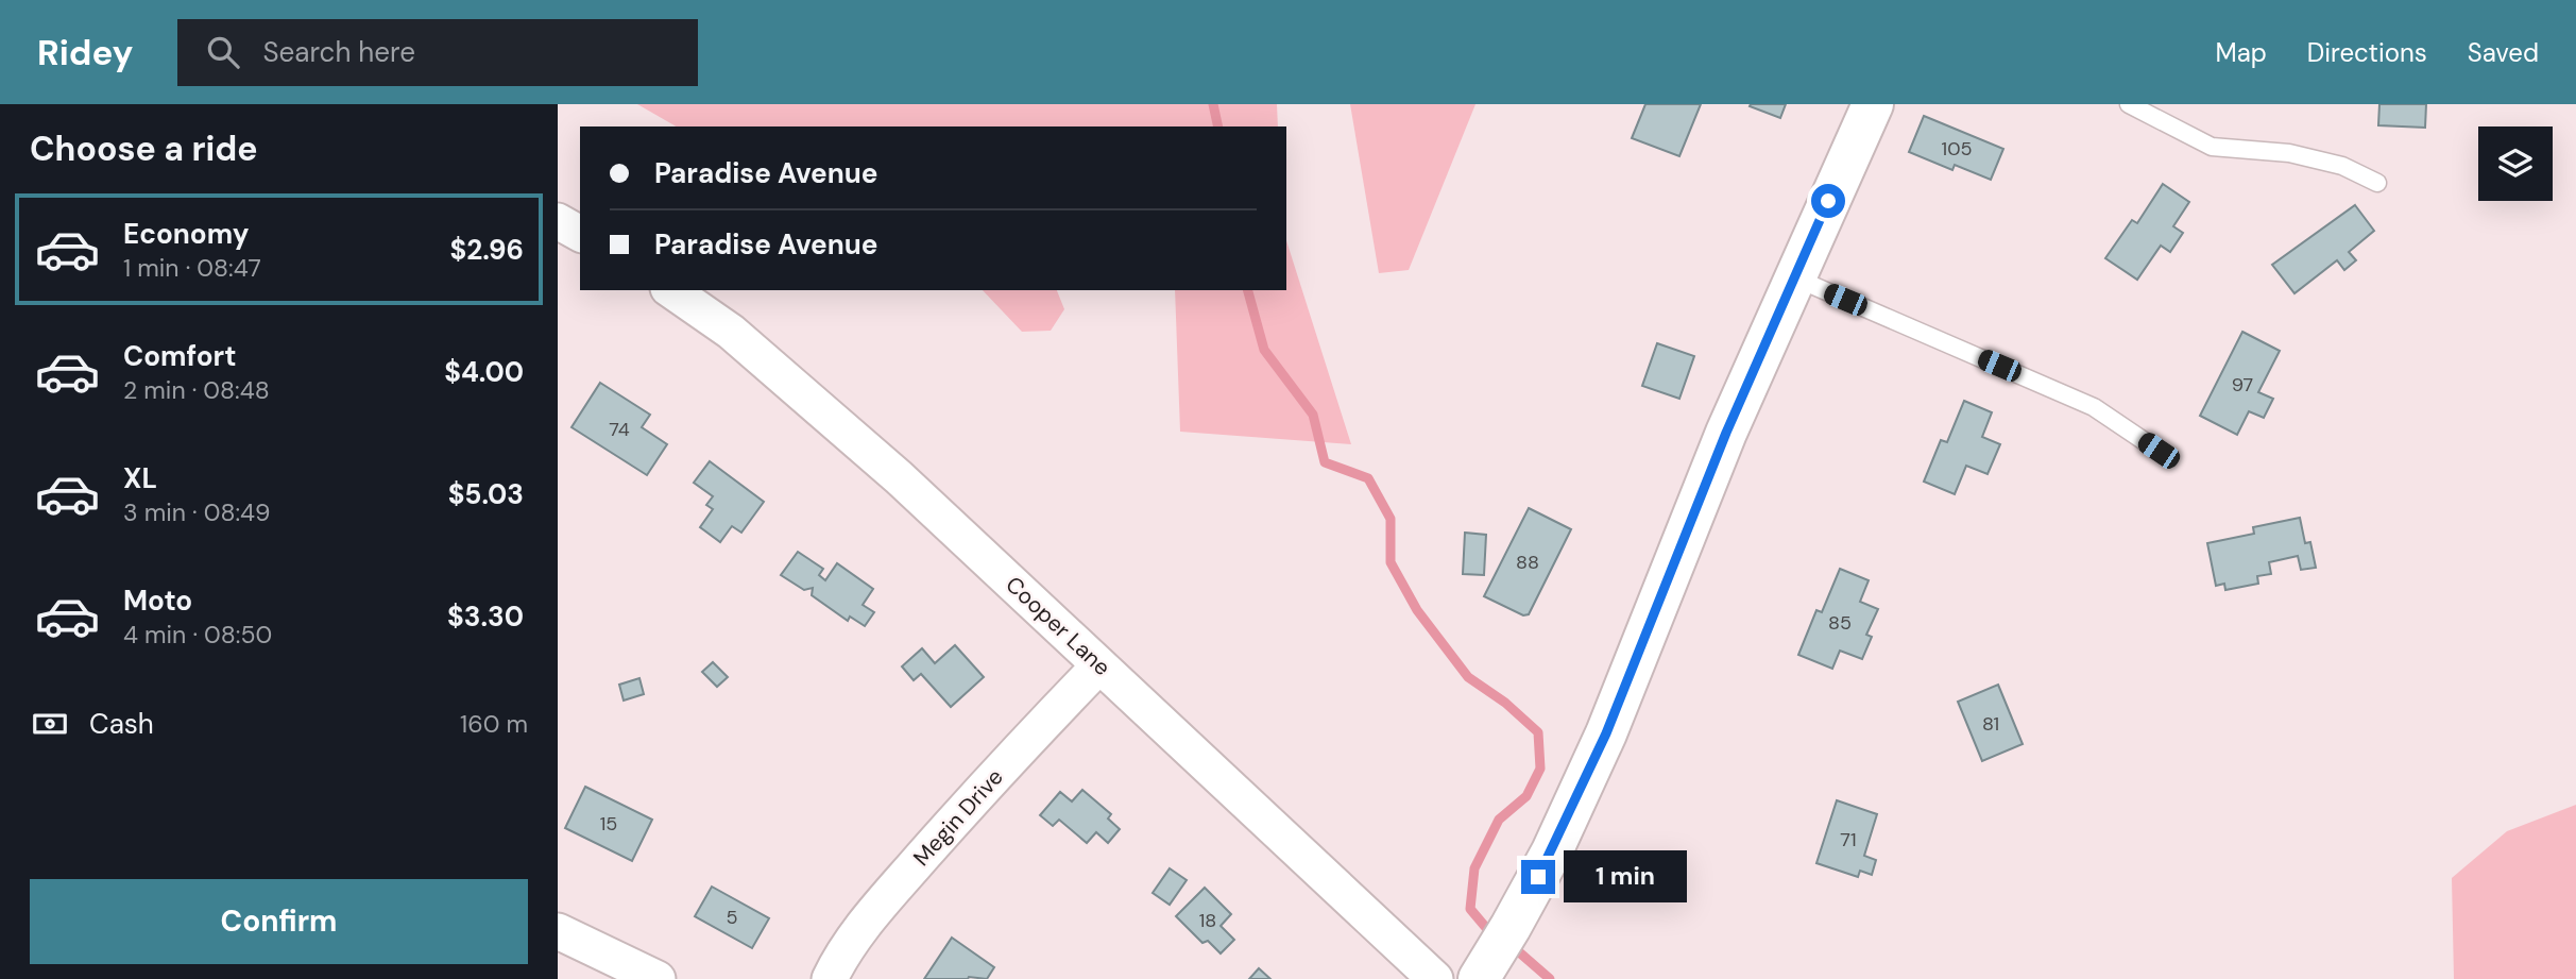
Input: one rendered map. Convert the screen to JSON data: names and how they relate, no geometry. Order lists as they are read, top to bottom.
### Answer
{
  "streets": {
    "street": ["Cooper Lane", "Megin Drive"]
  },
  "crossings": [
    ["Cooper Lane", "Megin Drive"]
  ],
  "house_numbers": [
    "105",
    "97",
    "74",
    "88",
    "85",
    "81",
    "15",
    "71",
    "5",
    "18"
  ],
  "page": {
    "header": "Ridey",
    "search": "Search here",
    "nav": ["Map", "Directions", "Saved"],
    "heading": "Choose a ride",
    "banner": ["Paradise Avenue", "Paradise Avenue"],
    "list": [
      {
        "name": "Economy",
        "note": "1 min · 08:47",
        "value": "$2.96"
      },
      {
        "name": "Comfort",
        "note": "2 min · 08:48",
        "value": "$4.00"
      },
      {
        "name": "XL",
        "note": "3 min · 08:49",
        "value": "$5.03"
      },
      {
        "name": "Moto",
        "note": "4 min · 08:50",
        "value": "$3.30"
      }
    ],
    "pay": ["Cash", "160 m"],
    "bubble": "1 min",
    "buttons": "Confirm"
  }
}
